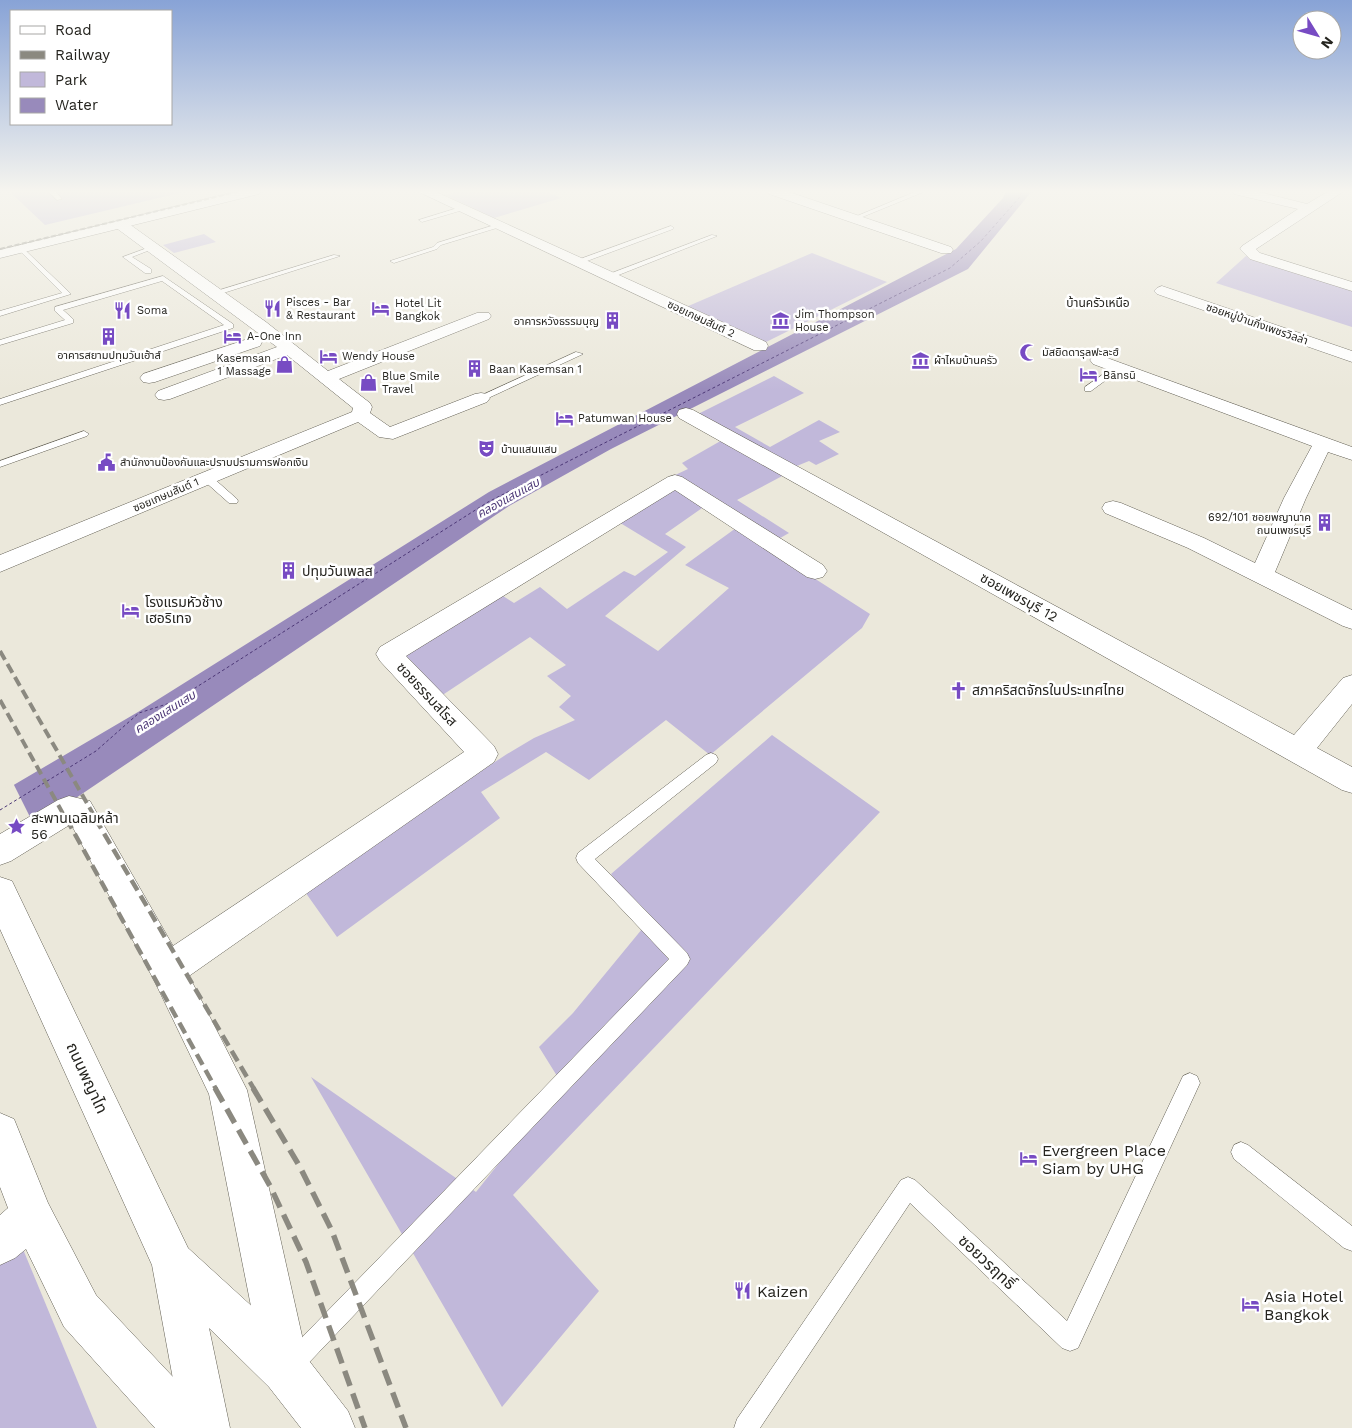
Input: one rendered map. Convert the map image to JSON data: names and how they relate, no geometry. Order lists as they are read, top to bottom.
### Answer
{
  "streets": {
    "street": [
      "ซอยเกษมสันต์ 2",
      "ซอยหมู่บ้านกิ่งเพชรวิลล่า",
      "ซอยเกษมสันต์ 1",
      "ซอยเพชรบุรี 12",
      "ซอยธรรมสโรส",
      "ถนนพญาไท"
    ],
    "lane": ["ซอยวรฤทธิ์"]
  },
  "districts": ["บ้านครัวเหนือ"],
  "water": ["คลองแสนแสบ"],
  "places": {
    "restaurant": ["Pisces - Bar & Restaurant", "Soma", "Kaizen"],
    "hotel": [
      "Hotel Lit Bangkok",
      "A-One Inn",
      "Wendy House",
      "Bānsū",
      "Patumwan House",
      "โรงแรมหัวช้าง เฮอริเทจ",
      "Evergreen Place Siam by UHG",
      "Asia Hotel Bangkok"
    ],
    "museum": ["Jim Thompson House", "ผ้าไหมบ้านครัว"],
    "building": [
      "อาคารหวังธรรมบุญ",
      "อาคารสยามปทุมวันเฮ้าส์",
      "Baan Kasemsan 1",
      "692/101 ซอยพญานาค ถนนเพชรบุรี",
      "ปทุมวันเพลส"
    ],
    "mosque": ["มัสยิดดารุลฟะละฮ์"],
    "shop": ["Kasemsan 1 Massage", "Blue Smile Travel"],
    "theatre": ["บ้านแสนแสบ"],
    "public building": ["สำนักงานป้องกันและปราบปรามการฟอกเงิน"],
    "church": ["สภาคริสตจักรในประเทศไทย"],
    "place": ["สะพานเฉลิมหล้า 56"]
  },
  "legend": [
    "Road",
    "Railway",
    "Park",
    "Water"
  ],
  "north": "bottom right"
}
